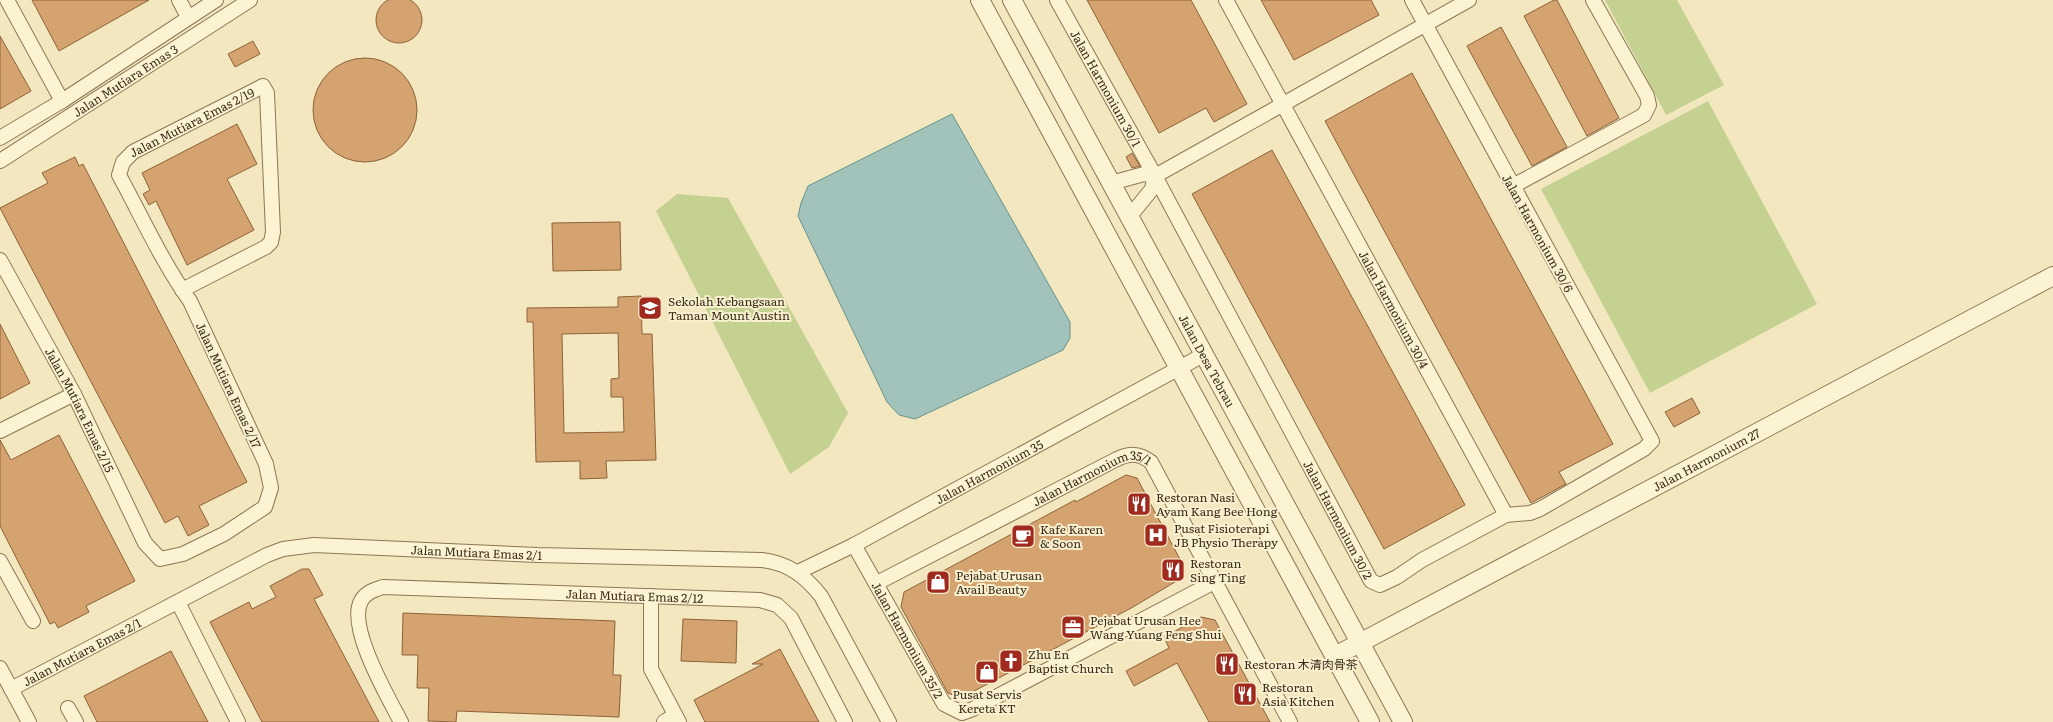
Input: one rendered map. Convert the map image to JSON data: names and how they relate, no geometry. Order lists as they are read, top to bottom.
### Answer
{
  "streets": {
    "street": [
      "Jalan Mutiara Emas 3",
      "Jalan Harmonium 30/1",
      "Jalan Mutiara Emas 2/19",
      "Jalan Harmonium 30/6",
      "Jalan Harmonium 30/4",
      "Jalan Desa Tebrau",
      "Jalan Mutiara Emas 2/17",
      "Jalan Mutiara Emas 2/15",
      "Jalan Harmonium 27",
      "Jalan Harmonium 35",
      "Jalan Harmonium 35/1",
      "Jalan Harmonium 30/2",
      "Jalan Mutiara Emas 2/1",
      "Jalan Mutiara Emas 2/12",
      "Jalan Harmonium 35/2"
    ]
  },
  "crossings": [
    ["Jalan Harmonium 30/1", "Jalan Harmonium 30/2"],
    ["Jalan Mutiara Emas 2/19", "Jalan Mutiara Emas 2/17"],
    ["Jalan Harmonium 30/6", "Jalan Harmonium 30/2"],
    ["Jalan Harmonium 30/4", "Jalan Harmonium 30/2"],
    ["Jalan Desa Tebrau", "Jalan Harmonium 27"],
    ["Jalan Desa Tebrau", "Jalan Harmonium 35"],
    ["Jalan Mutiara Emas 2/17", "Jalan Mutiara Emas 2/15"],
    ["Jalan Harmonium 35", "Jalan Mutiara Emas 2/1"],
    ["Jalan Harmonium 35", "Jalan Harmonium 35/2"],
    ["Jalan Harmonium 35/1", "Jalan Harmonium 35/2"]
  ],
  "places": {
    "school or university": ["Sekolah Kebangsaan Taman Mount Austin"],
    "restaurant": [
      "Restoran Nasi Ayam Kang Bee Hong",
      "Restoran Sing Ting",
      "Restoran 木清肉骨茶",
      "Restoran Asia Kitchen"
    ],
    "hospital": ["Pusat Fisioterapi JB Physio Therapy"],
    "cafe": ["Kafe Karen & Soon"],
    "shop": ["Pejabat Urusan Avail Beauty", "Pusat Servis Kereta KT"],
    "office": ["Pejabat Urusan Hee Wang Yuang Feng Shui"],
    "church": ["Zhu En Baptist Church"]
  }
}
